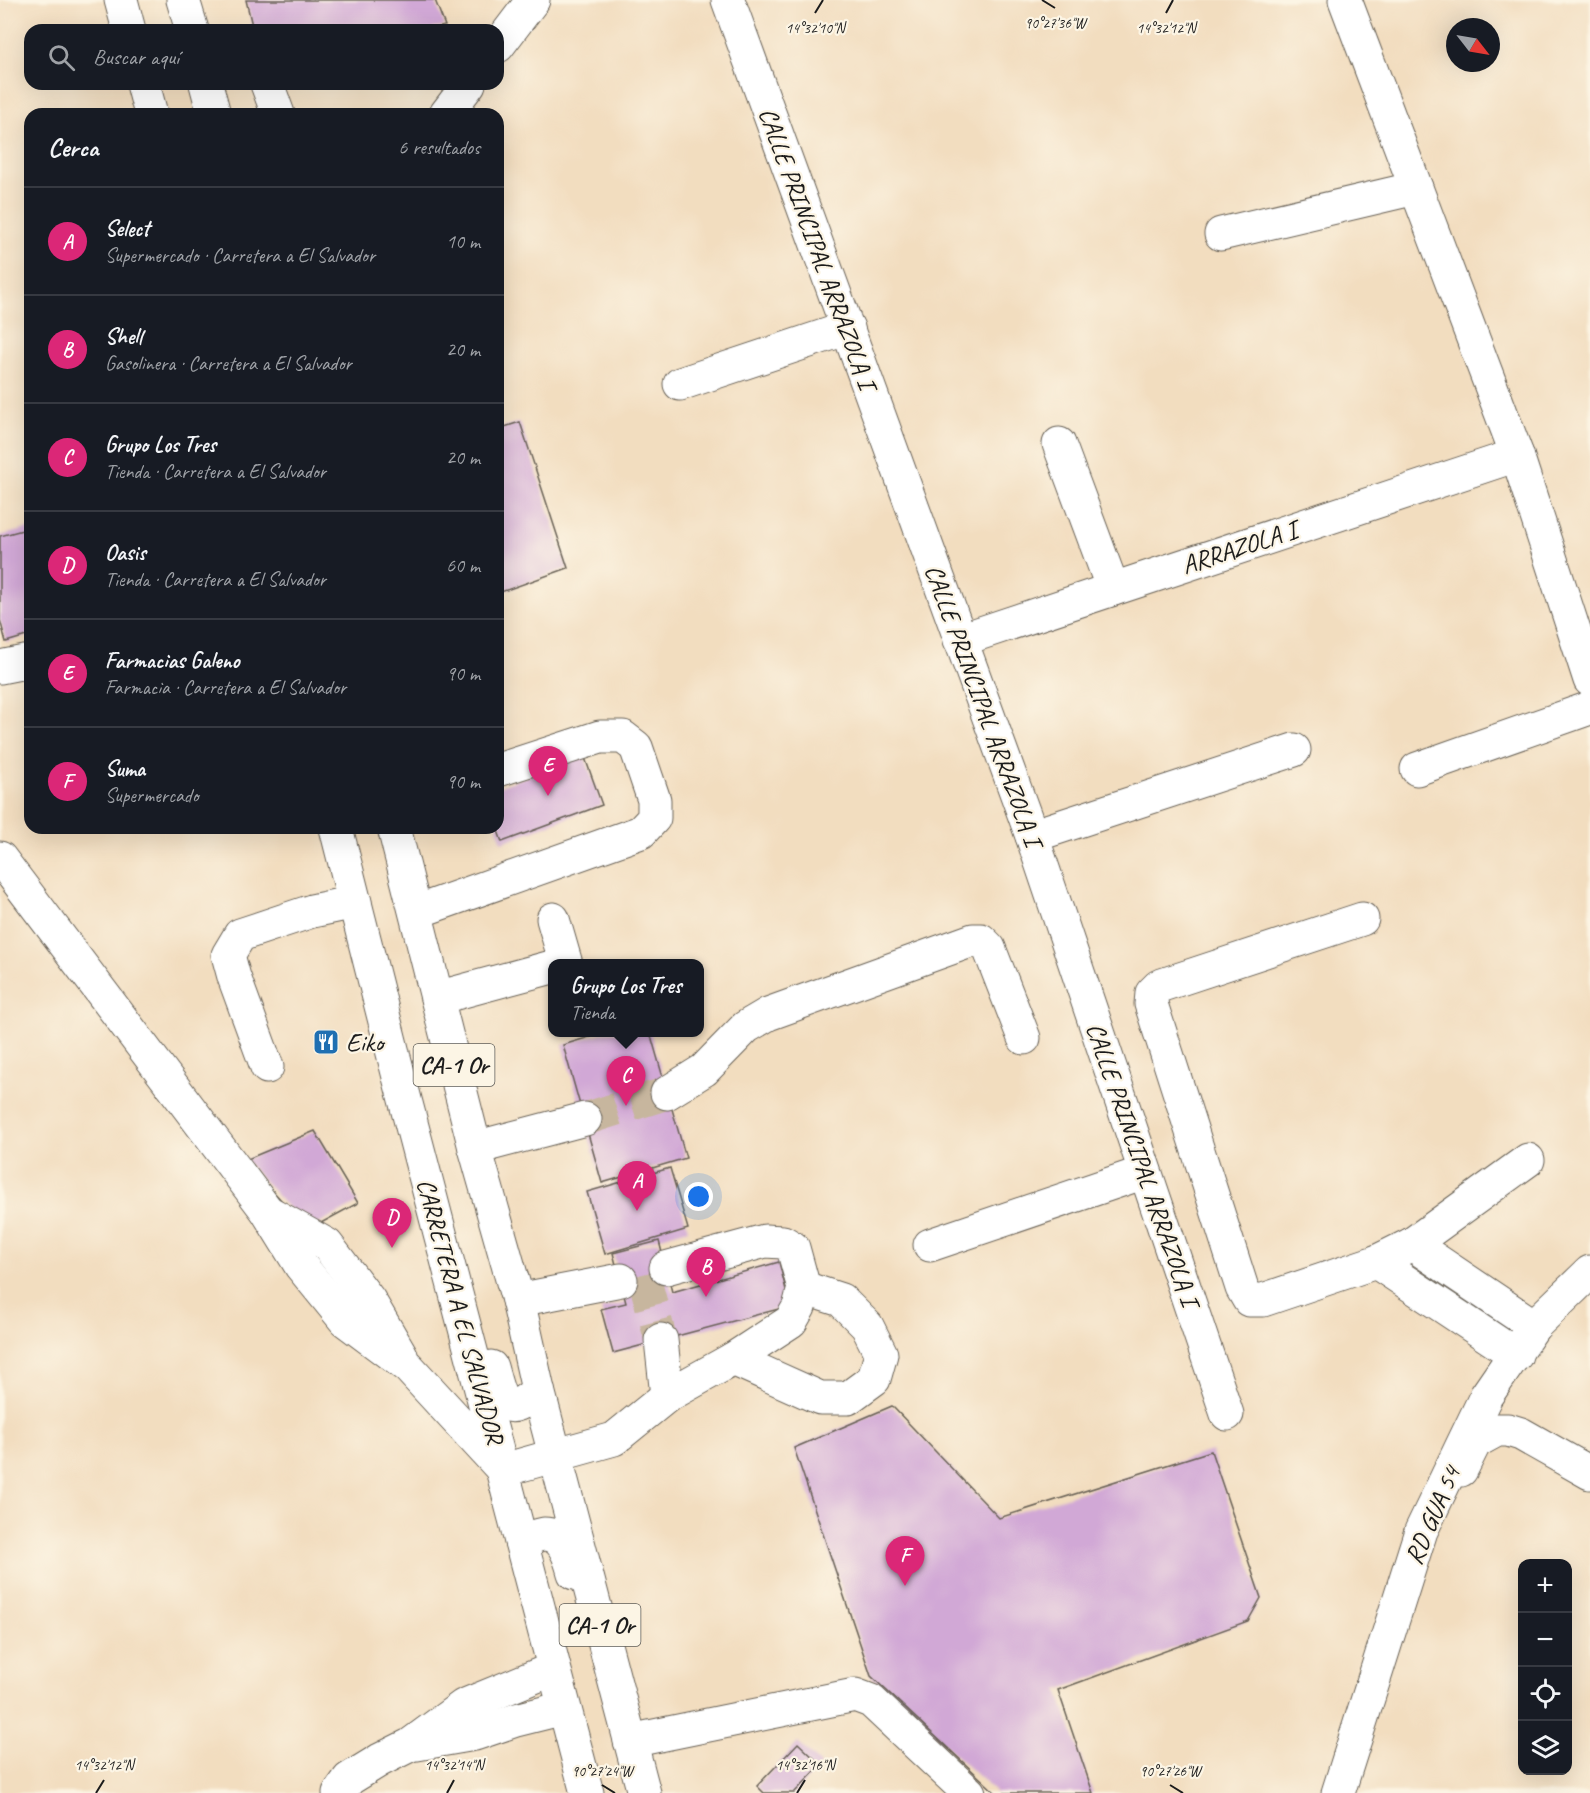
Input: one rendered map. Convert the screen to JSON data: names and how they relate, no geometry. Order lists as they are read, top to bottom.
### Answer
{
  "streets": {
    "main road": [
      "CALLE PRINCIPAL ARRAZOLA I",
      "ARRAZOLA I",
      "CA-1 Or",
      "CARRETERA A EL SALVADOR",
      "RD GUA 54"
    ]
  },
  "crossings": [
    ["CALLE PRINCIPAL ARRAZOLA I", "ARRAZOLA I"]
  ],
  "places": {
    "restaurant": ["Eiko"]
  },
  "north": "bottom right",
  "page": {
    "search": "Buscar aquí",
    "heading": ["Cerca", "6 resultados"],
    "list": [
      {
        "mark": "A",
        "name": "Select",
        "note": "Supermercado · Carretera a El Salvador",
        "value": "10 m"
      },
      {
        "mark": "B",
        "name": "Shell",
        "note": "Gasolinera · Carretera a El Salvador",
        "value": "20 m"
      },
      {
        "mark": "C",
        "name": "Grupo Los Tres",
        "note": "Tienda · Carretera a El Salvador",
        "value": "20 m"
      },
      {
        "mark": "D",
        "name": "Oasis",
        "note": "Tienda · Carretera a El Salvador",
        "value": "60 m"
      },
      {
        "mark": "E",
        "name": "Farmacias Galeno",
        "note": "Farmacia · Carretera a El Salvador",
        "value": "90 m"
      },
      {
        "mark": "F",
        "name": "Suma",
        "note": "Supermercado",
        "value": "90 m"
      }
    ],
    "pins": [
      "E",
      "C",
      "A",
      "D",
      "B",
      "F"
    ],
    "popup": ["Grupo Los Tres", "Tienda"],
    "map_buttons": ["+", "−"]
  },
  "coordinates": [
    "90°27'36\"W",
    "14°32'10\"N",
    "14°32'12\"N",
    "14°32'14\"N",
    "14°32'16\"N",
    "90°27'24\"W",
    "90°27'26\"W"
  ]
}
